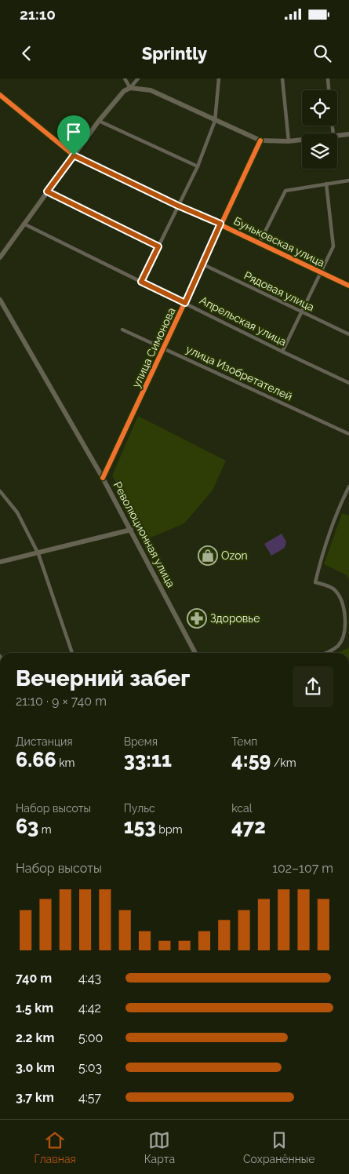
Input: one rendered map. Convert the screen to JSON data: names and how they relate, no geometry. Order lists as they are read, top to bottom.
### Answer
{
  "streets": {
    "main road": ["Революционная улица"],
    "street": [
      "Буньковская улица",
      "Рядовая улица",
      "Апрельская улица",
      "улица Симонова",
      "улица Изобретателей"
    ]
  },
  "crossings": [
    ["Буньковская улица", "улица Симонова"],
    ["Рядовая улица", "улица Симонова"],
    ["Апрельская улица", "улица Симонова"],
    ["улица Симонова", "улица Изобретателей"],
    ["улица Симонова", "Революционная улица"]
  ],
  "places": {
    "shop": ["Ozon"],
    "pharmacy": ["Здоровье"]
  },
  "page": {
    "status": "21:10",
    "header": "Sprintly",
    "heading": ["Вечерний забег", "21:10 · 9 × 740 m"],
    "stats": [
      ["Дистанция", "6.66 km"],
      ["Время", "33:11"],
      ["Темп", "4:59 /km"],
      ["Набор высоты", "63 m"],
      ["Пульс", "153 bpm"],
      ["kcal", "472"]
    ],
    "chart": ["Набор высоты", "102–107 m"],
    "list": [
      {
        "name": "740 m",
        "note": "4:43"
      },
      {
        "name": "1.5 km",
        "note": "4:42"
      },
      {
        "name": "2.2 km",
        "note": "5:00"
      },
      {
        "name": "3.0 km",
        "note": "5:03"
      },
      {
        "name": "3.7 km",
        "note": "4:57"
      }
    ],
    "tabs": ["Главная", "Карта", "Сохранённые"]
  }
}
